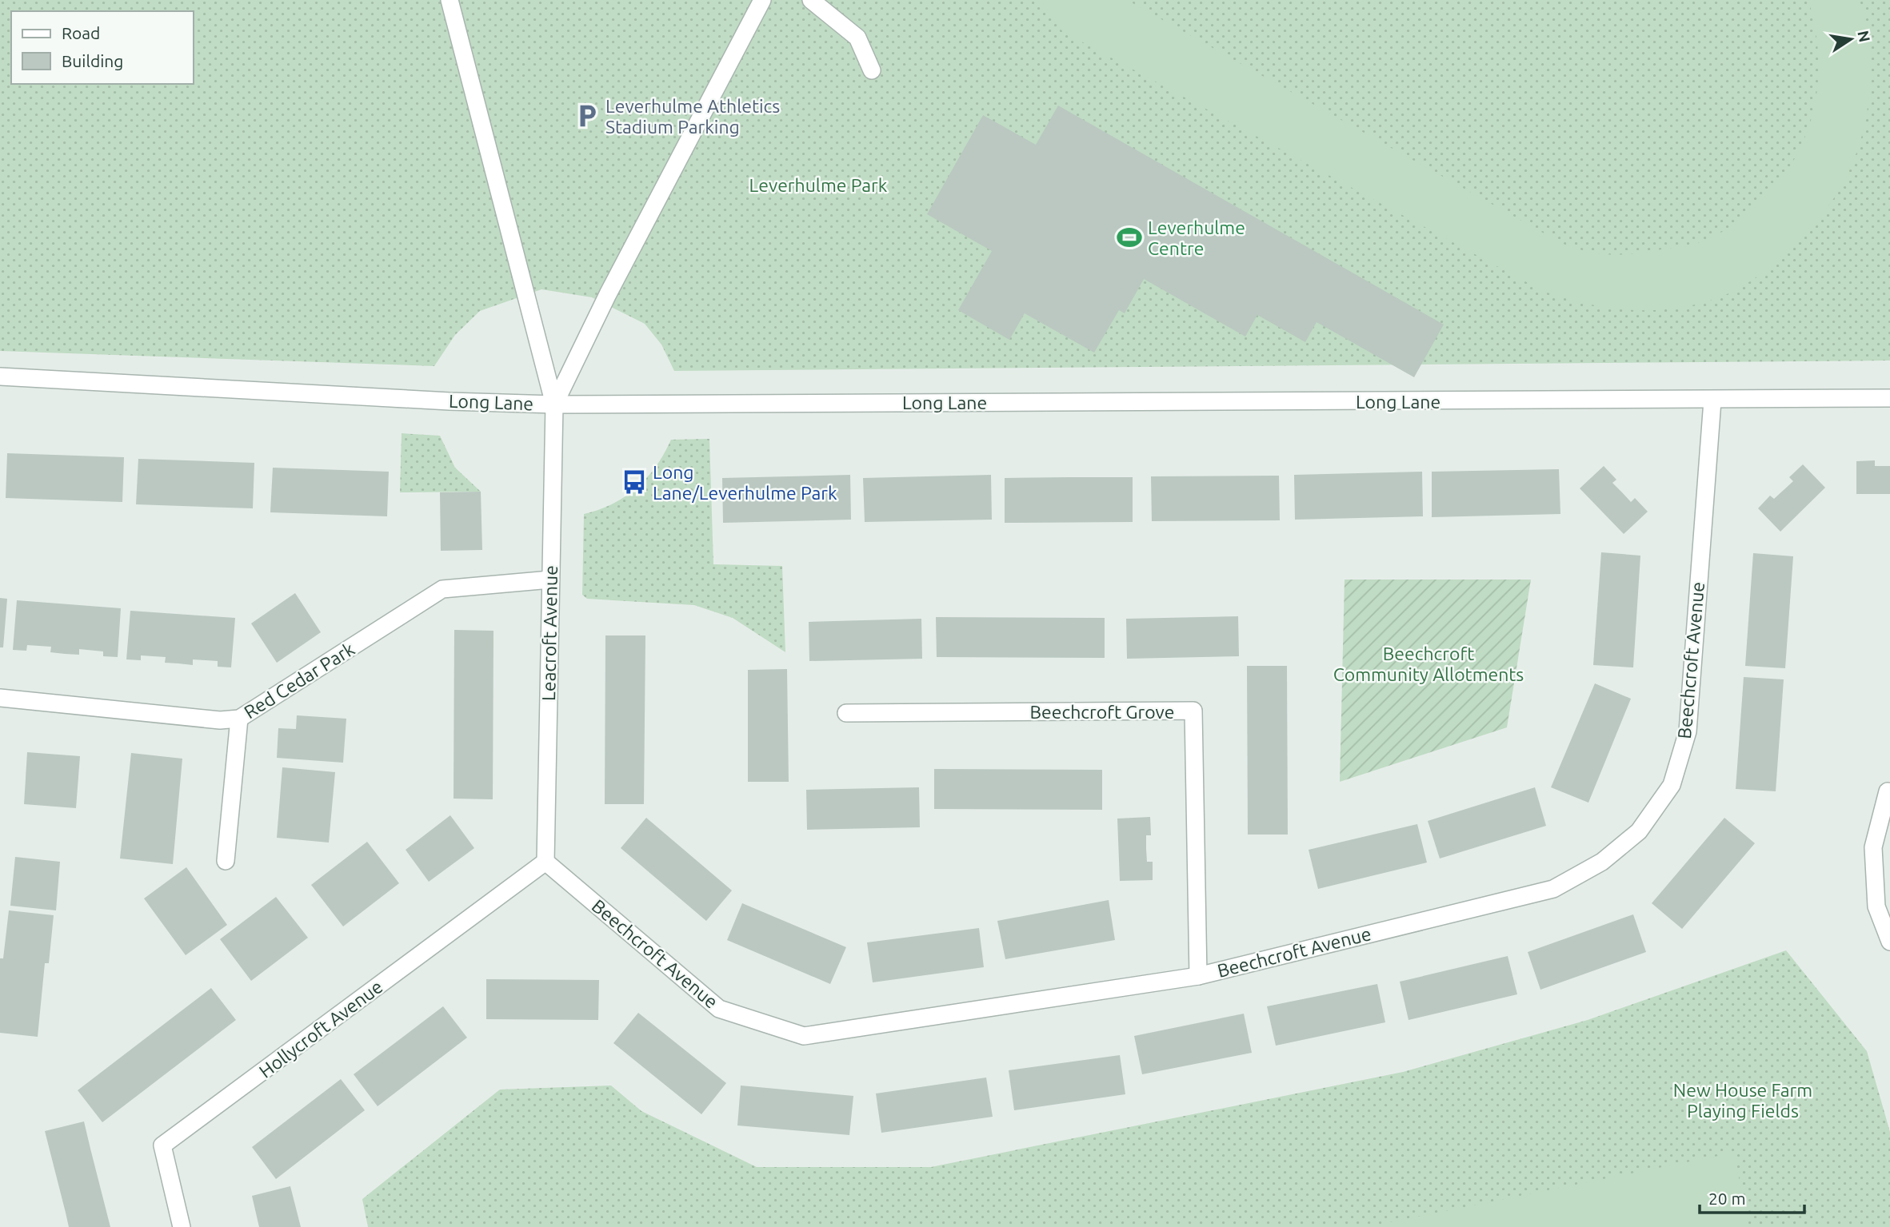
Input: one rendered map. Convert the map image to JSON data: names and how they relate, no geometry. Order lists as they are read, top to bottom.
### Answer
{
  "streets": {
    "street": [
      "Long Lane",
      "Leacroft Avenue",
      "Beechcroft Avenue",
      "Red Cedar Park",
      "Beechcroft Grove",
      "Hollycroft Avenue"
    ]
  },
  "crossings": [
    ["Long Lane", "Leacroft Avenue"],
    ["Long Lane", "Beechcroft Avenue"],
    ["Leacroft Avenue", "Beechcroft Avenue"],
    ["Leacroft Avenue", "Red Cedar Park"],
    ["Leacroft Avenue", "Hollycroft Avenue"],
    ["Beechcroft Avenue", "Beechcroft Grove"],
    ["Beechcroft Avenue", "Hollycroft Avenue"]
  ],
  "parks": ["Leverhulme Park", "Beechcroft Community Allotments", "New House Farm Playing Fields"],
  "places": {
    "parking": ["Leverhulme Athletics Stadium Parking"],
    "sports": ["Leverhulme Centre"],
    "bus stop": ["Long Lane/Leverhulme Park"]
  },
  "legend": ["Road", "Building"],
  "scale_bar": "20 m",
  "north": "right"
}
